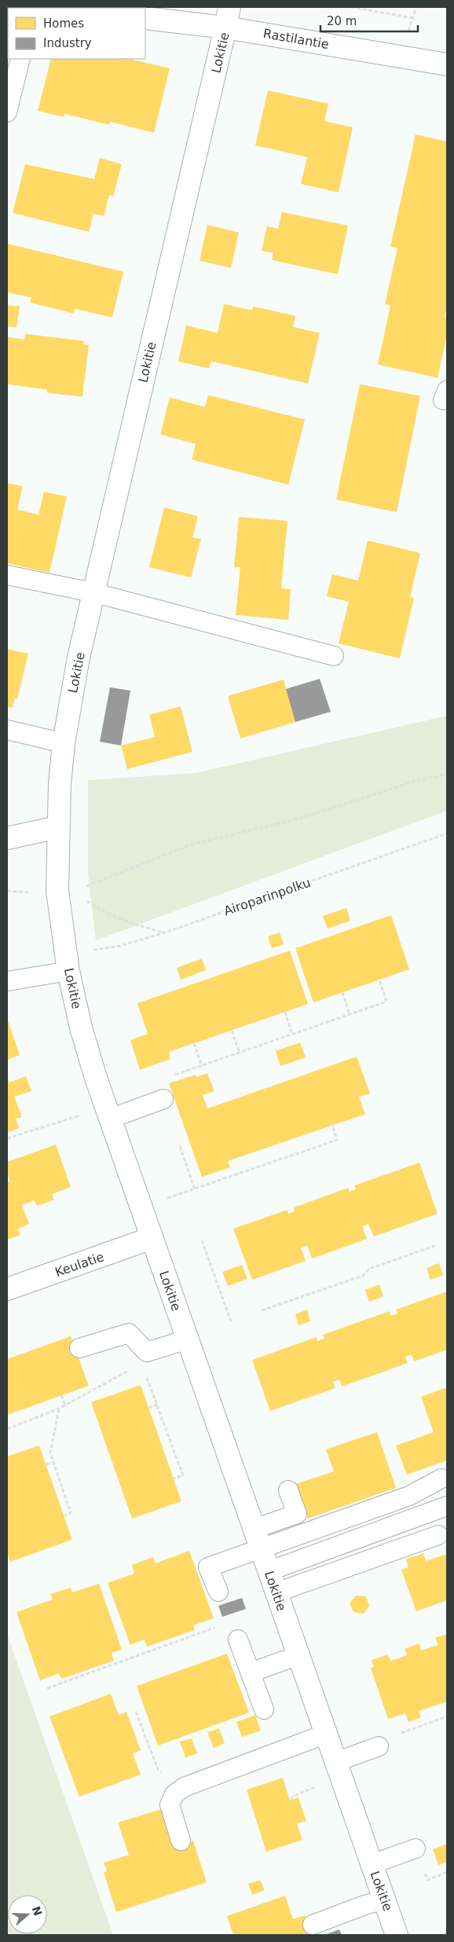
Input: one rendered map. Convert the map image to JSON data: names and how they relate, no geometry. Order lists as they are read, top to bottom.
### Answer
{
  "streets": {
    "street": ["Rastilantie", "Lokitie", "Keulatie"],
    "path": ["Airoparinpolku"]
  },
  "crossings": [
    ["Rastilantie", "Lokitie"],
    ["Lokitie", "Keulatie"]
  ],
  "legend": ["Homes", "Industry"],
  "scale_bar": "20 m",
  "north": "right"
}
